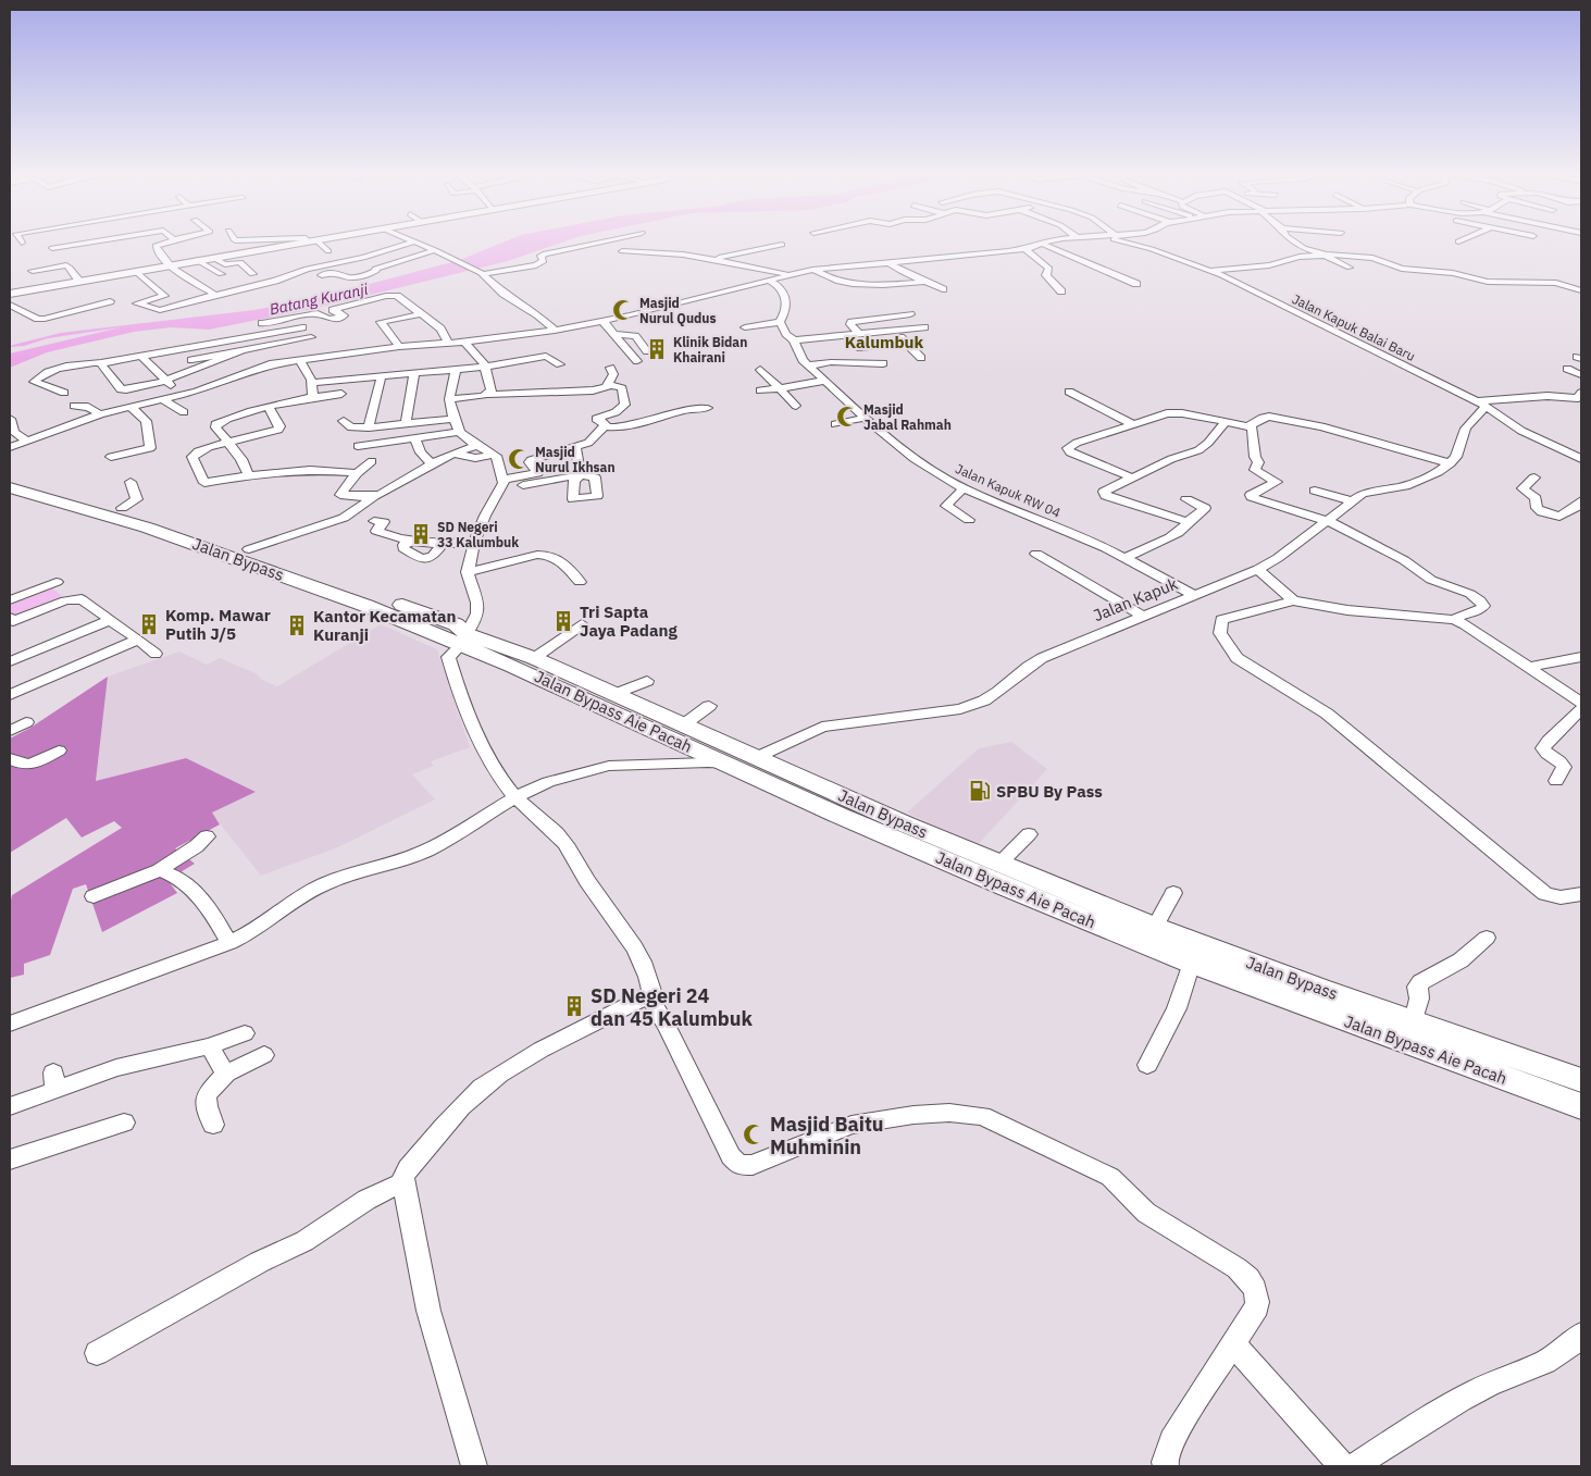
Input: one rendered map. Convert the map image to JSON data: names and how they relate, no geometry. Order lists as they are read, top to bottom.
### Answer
{
  "streets": {
    "highway": ["Jalan Bypass", "Jalan Bypass Aie Pacah"],
    "street": ["Jalan Kapuk Balai Baru", "Jalan Kapuk RW 04", "Jalan Kapuk"]
  },
  "crossings": [
    ["Jalan Kapuk RW 04", "Jalan Kapuk"],
    ["Jalan Bypass", "Jalan Kapuk"],
    ["Jalan Bypass", "Jalan Bypass Aie Pacah"]
  ],
  "districts": ["Kalumbuk"],
  "water": ["Batang Kuranji"],
  "places": {
    "mosque": [
      "Masjid Nurul Qudus",
      "Masjid Jabal Rahmah",
      "Masjid Nurul Ikhsan",
      "Masjid Baitu Muhminin"
    ],
    "building": [
      "Klinik Bidan Khairani",
      "SD Negeri 33 Kalumbuk",
      "Tri Sapta Jaya Padang",
      "Komp. Mawar Putih J/5",
      "Kantor Kecamatan Kuranji",
      "SD Negeri 24 dan 45 Kalumbuk"
    ],
    "fuel station": ["SPBU By Pass"]
  }
}
